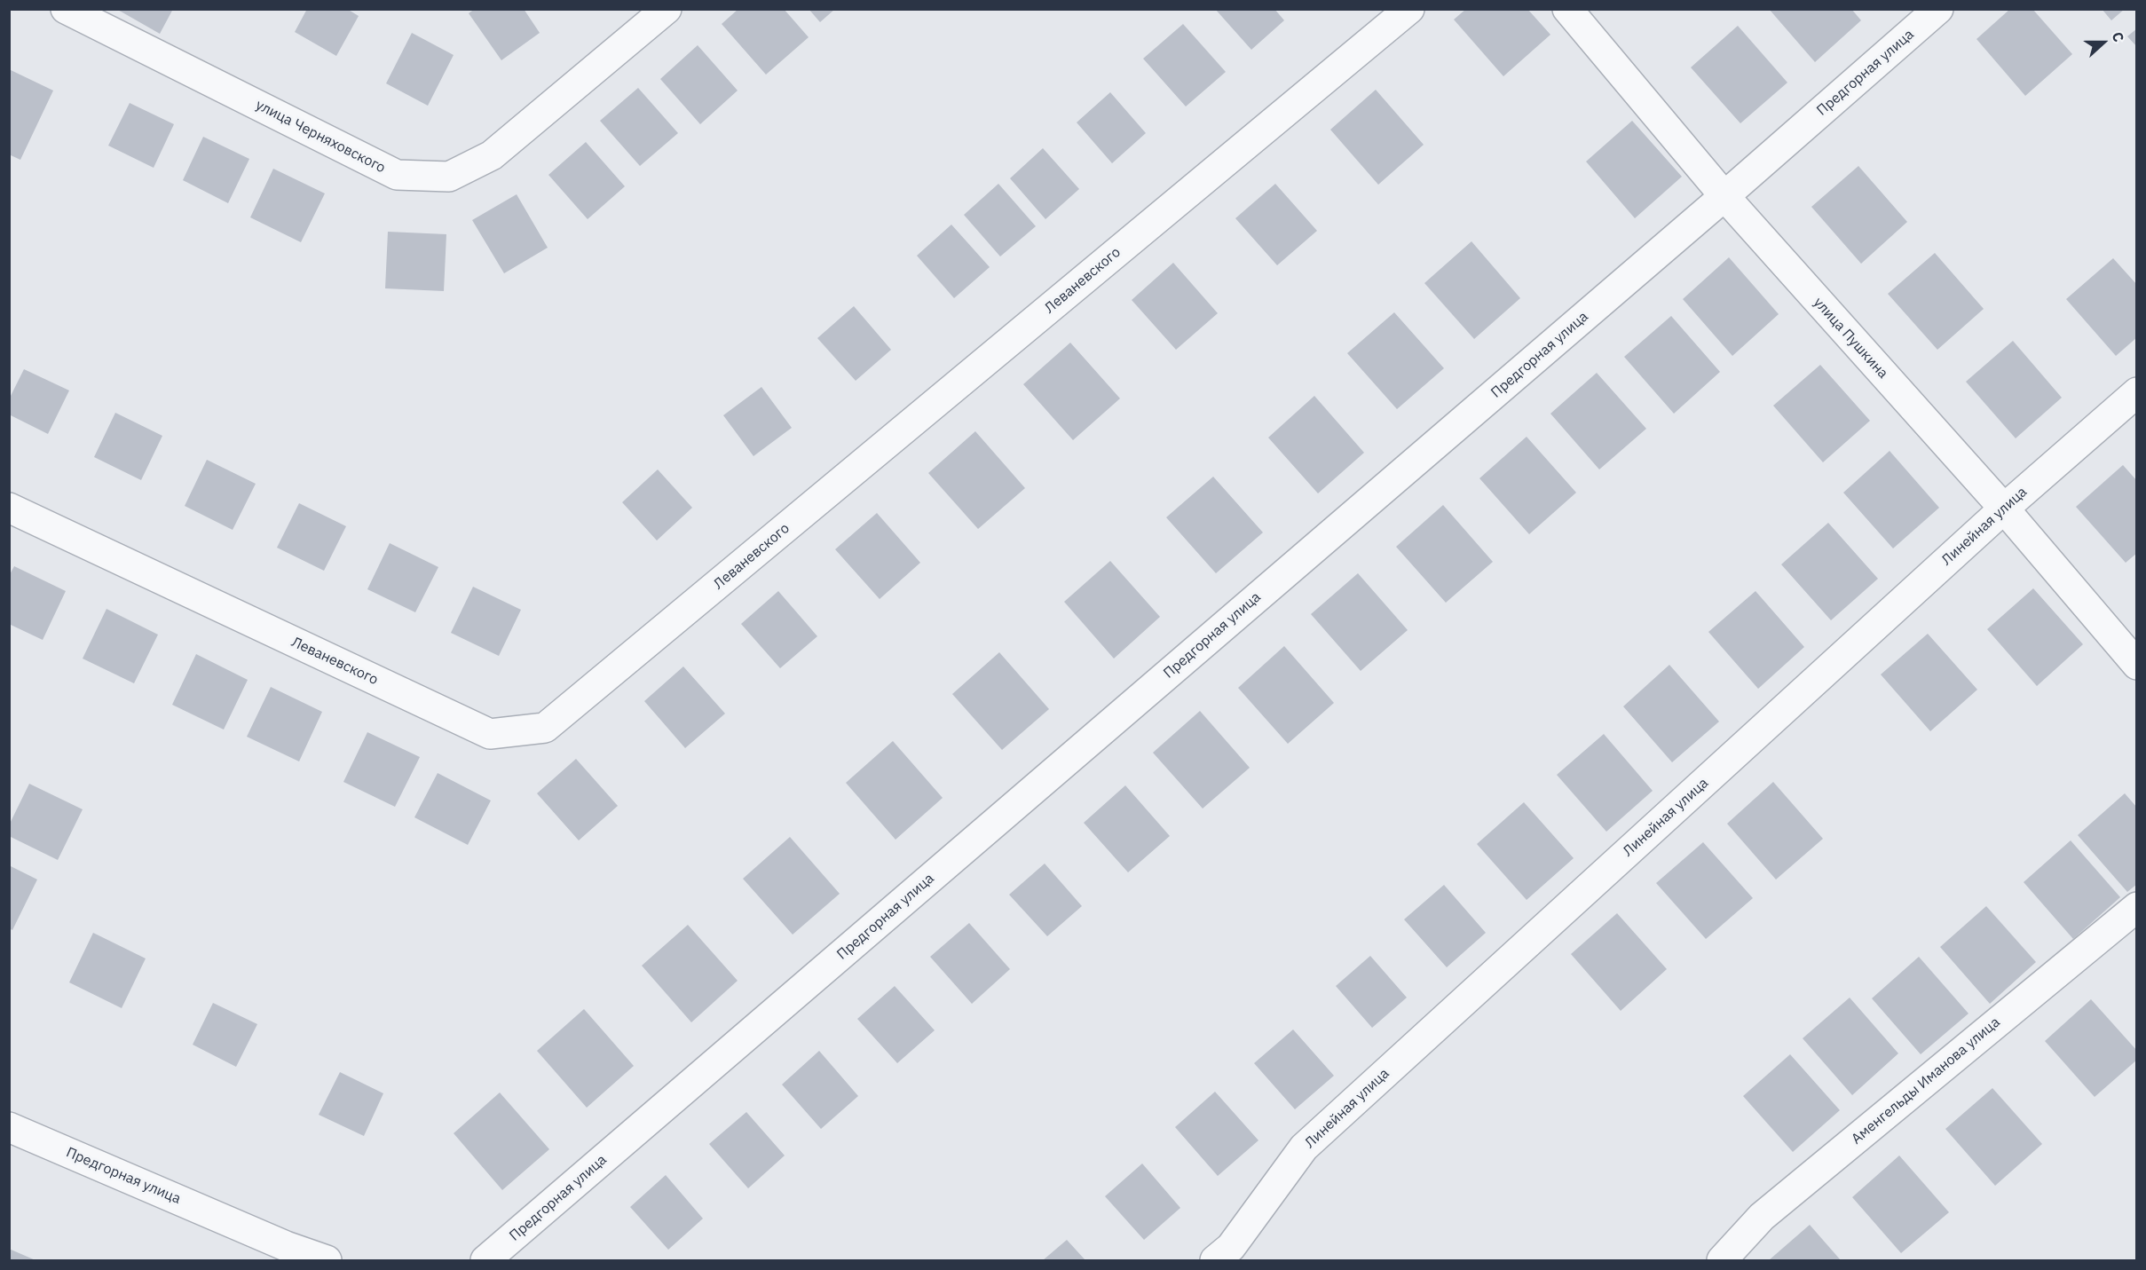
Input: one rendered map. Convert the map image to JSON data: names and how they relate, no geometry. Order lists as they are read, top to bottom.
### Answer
{
  "streets": {
    "street": [
      "Предгорная улица",
      "улица Черняховского",
      "Леваневского",
      "улица Пушкина",
      "Линейная улица",
      "Аменгельды Иманова улица"
    ]
  },
  "crossings": [
    ["Предгорная улица", "улица Пушкина"],
    ["улица Пушкина", "Линейная улица"]
  ],
  "north": "right"
}
